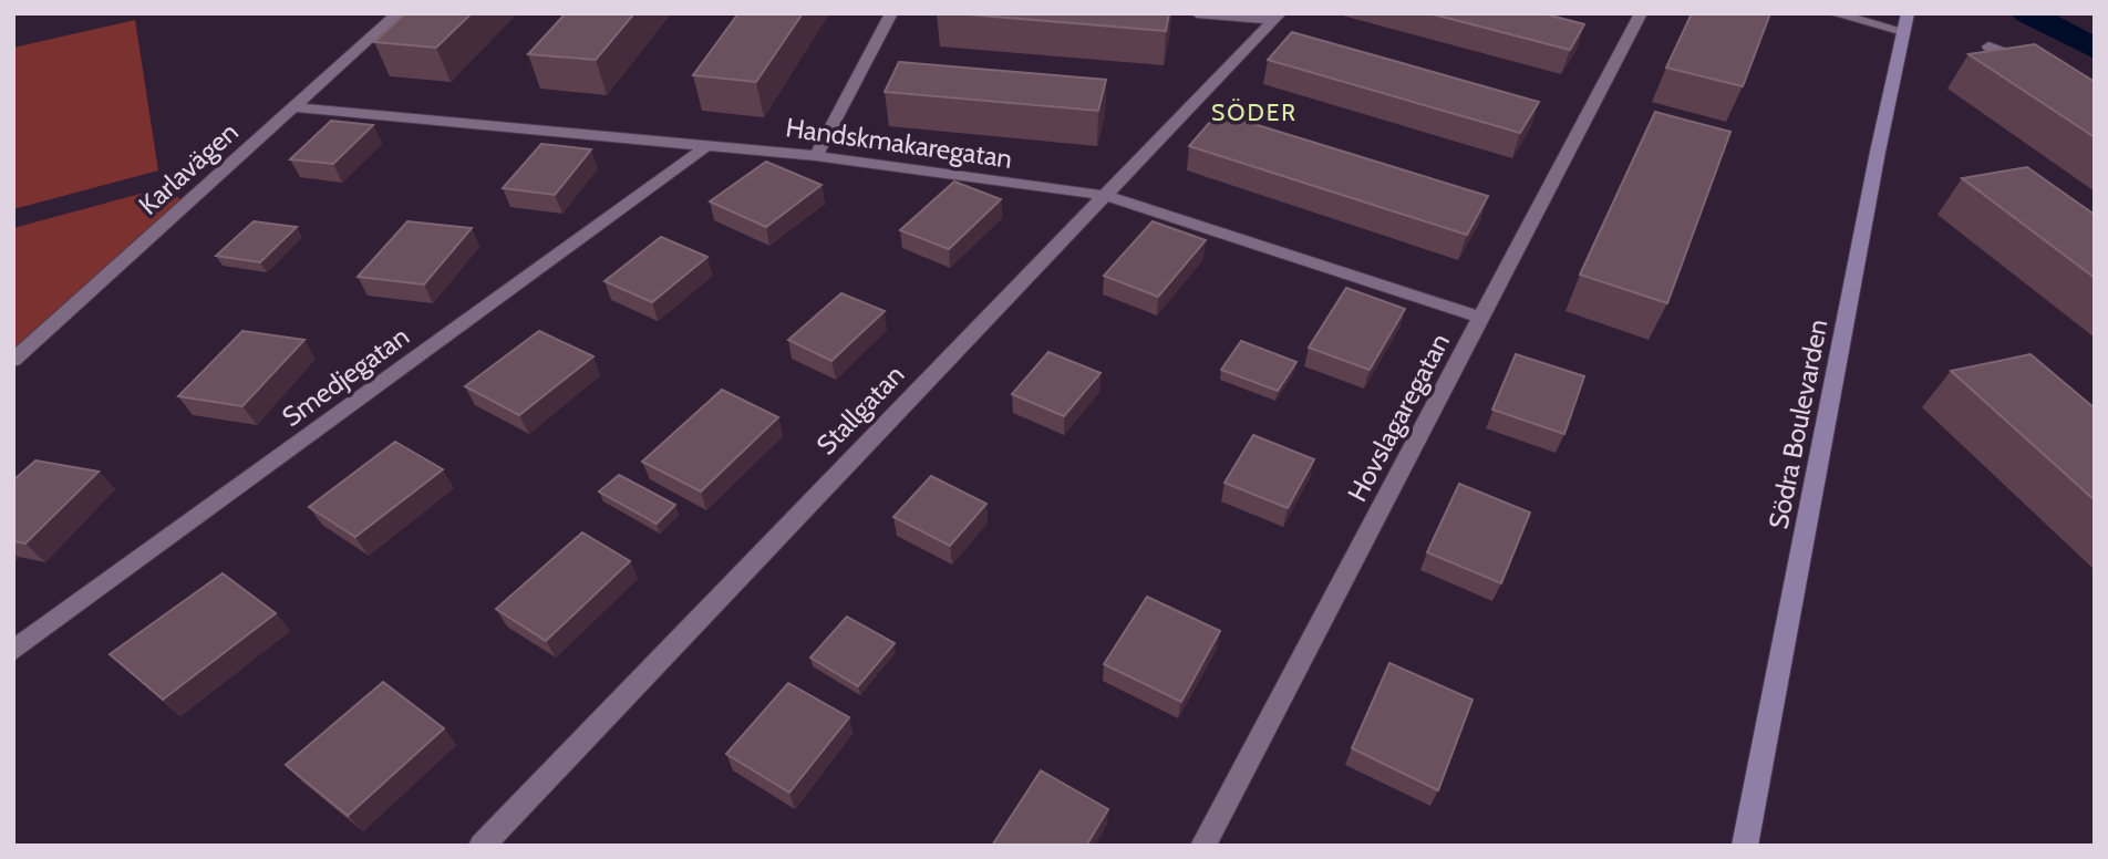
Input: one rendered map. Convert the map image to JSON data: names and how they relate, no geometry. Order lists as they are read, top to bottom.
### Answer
{
  "streets": {
    "main road": ["Södra Boulevarden"],
    "street": [
      "Handskmakaregatan",
      "Karlavägen",
      "Smedjegatan",
      "Stallgatan",
      "Hovslagaregatan"
    ]
  },
  "crossings": [
    ["Handskmakaregatan", "Karlavägen"],
    ["Handskmakaregatan", "Smedjegatan"],
    ["Handskmakaregatan", "Stallgatan"],
    ["Handskmakaregatan", "Hovslagaregatan"]
  ],
  "districts": ["SÖDER"]
}
